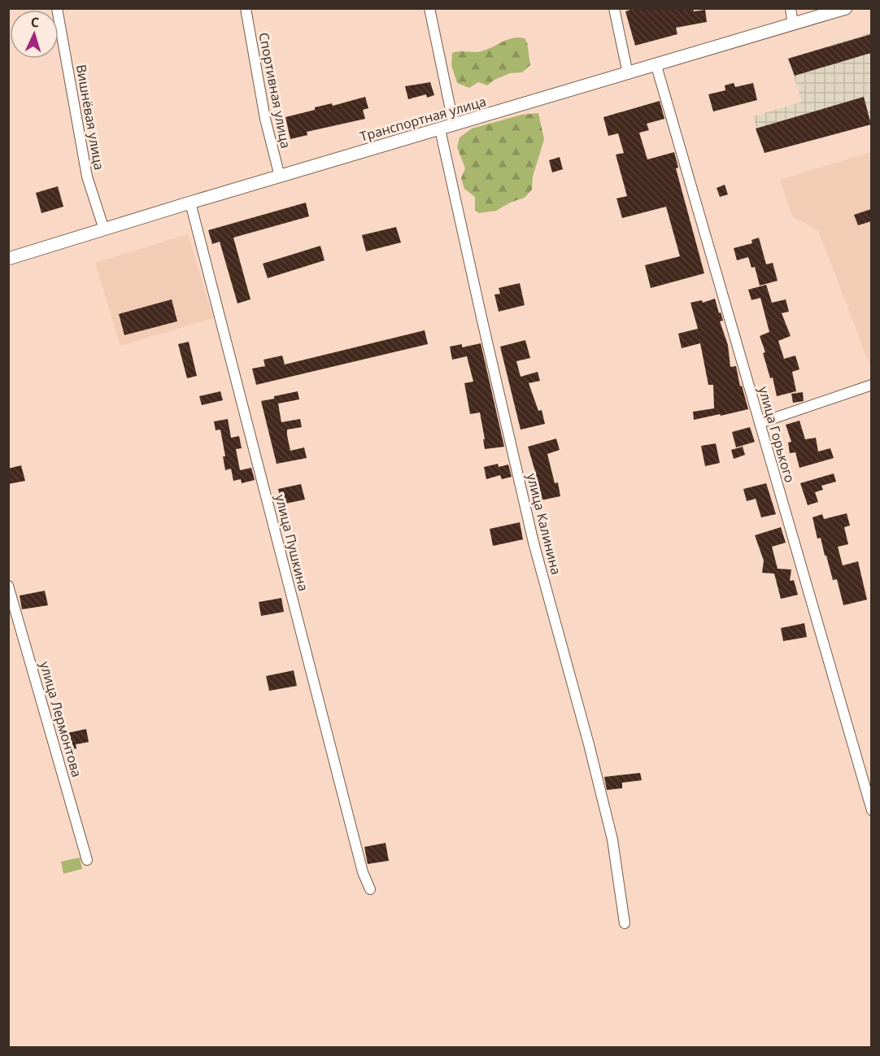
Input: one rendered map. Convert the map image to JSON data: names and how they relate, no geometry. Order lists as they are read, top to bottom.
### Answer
{
  "streets": {
    "street": [
      "Спортивная улица",
      "Вишнёвая улица",
      "Транспортная улица",
      "улица Горького",
      "улица Калинина",
      "улица Пушкина",
      "улица Лермонтова"
    ]
  },
  "crossings": [
    ["Спортивная улица", "Транспортная улица"],
    ["Вишнёвая улица", "Транспортная улица"],
    ["Транспортная улица", "улица Горького"],
    ["Транспортная улица", "улица Калинина"],
    ["Транспортная улица", "улица Пушкина"]
  ],
  "north": "top"
}
